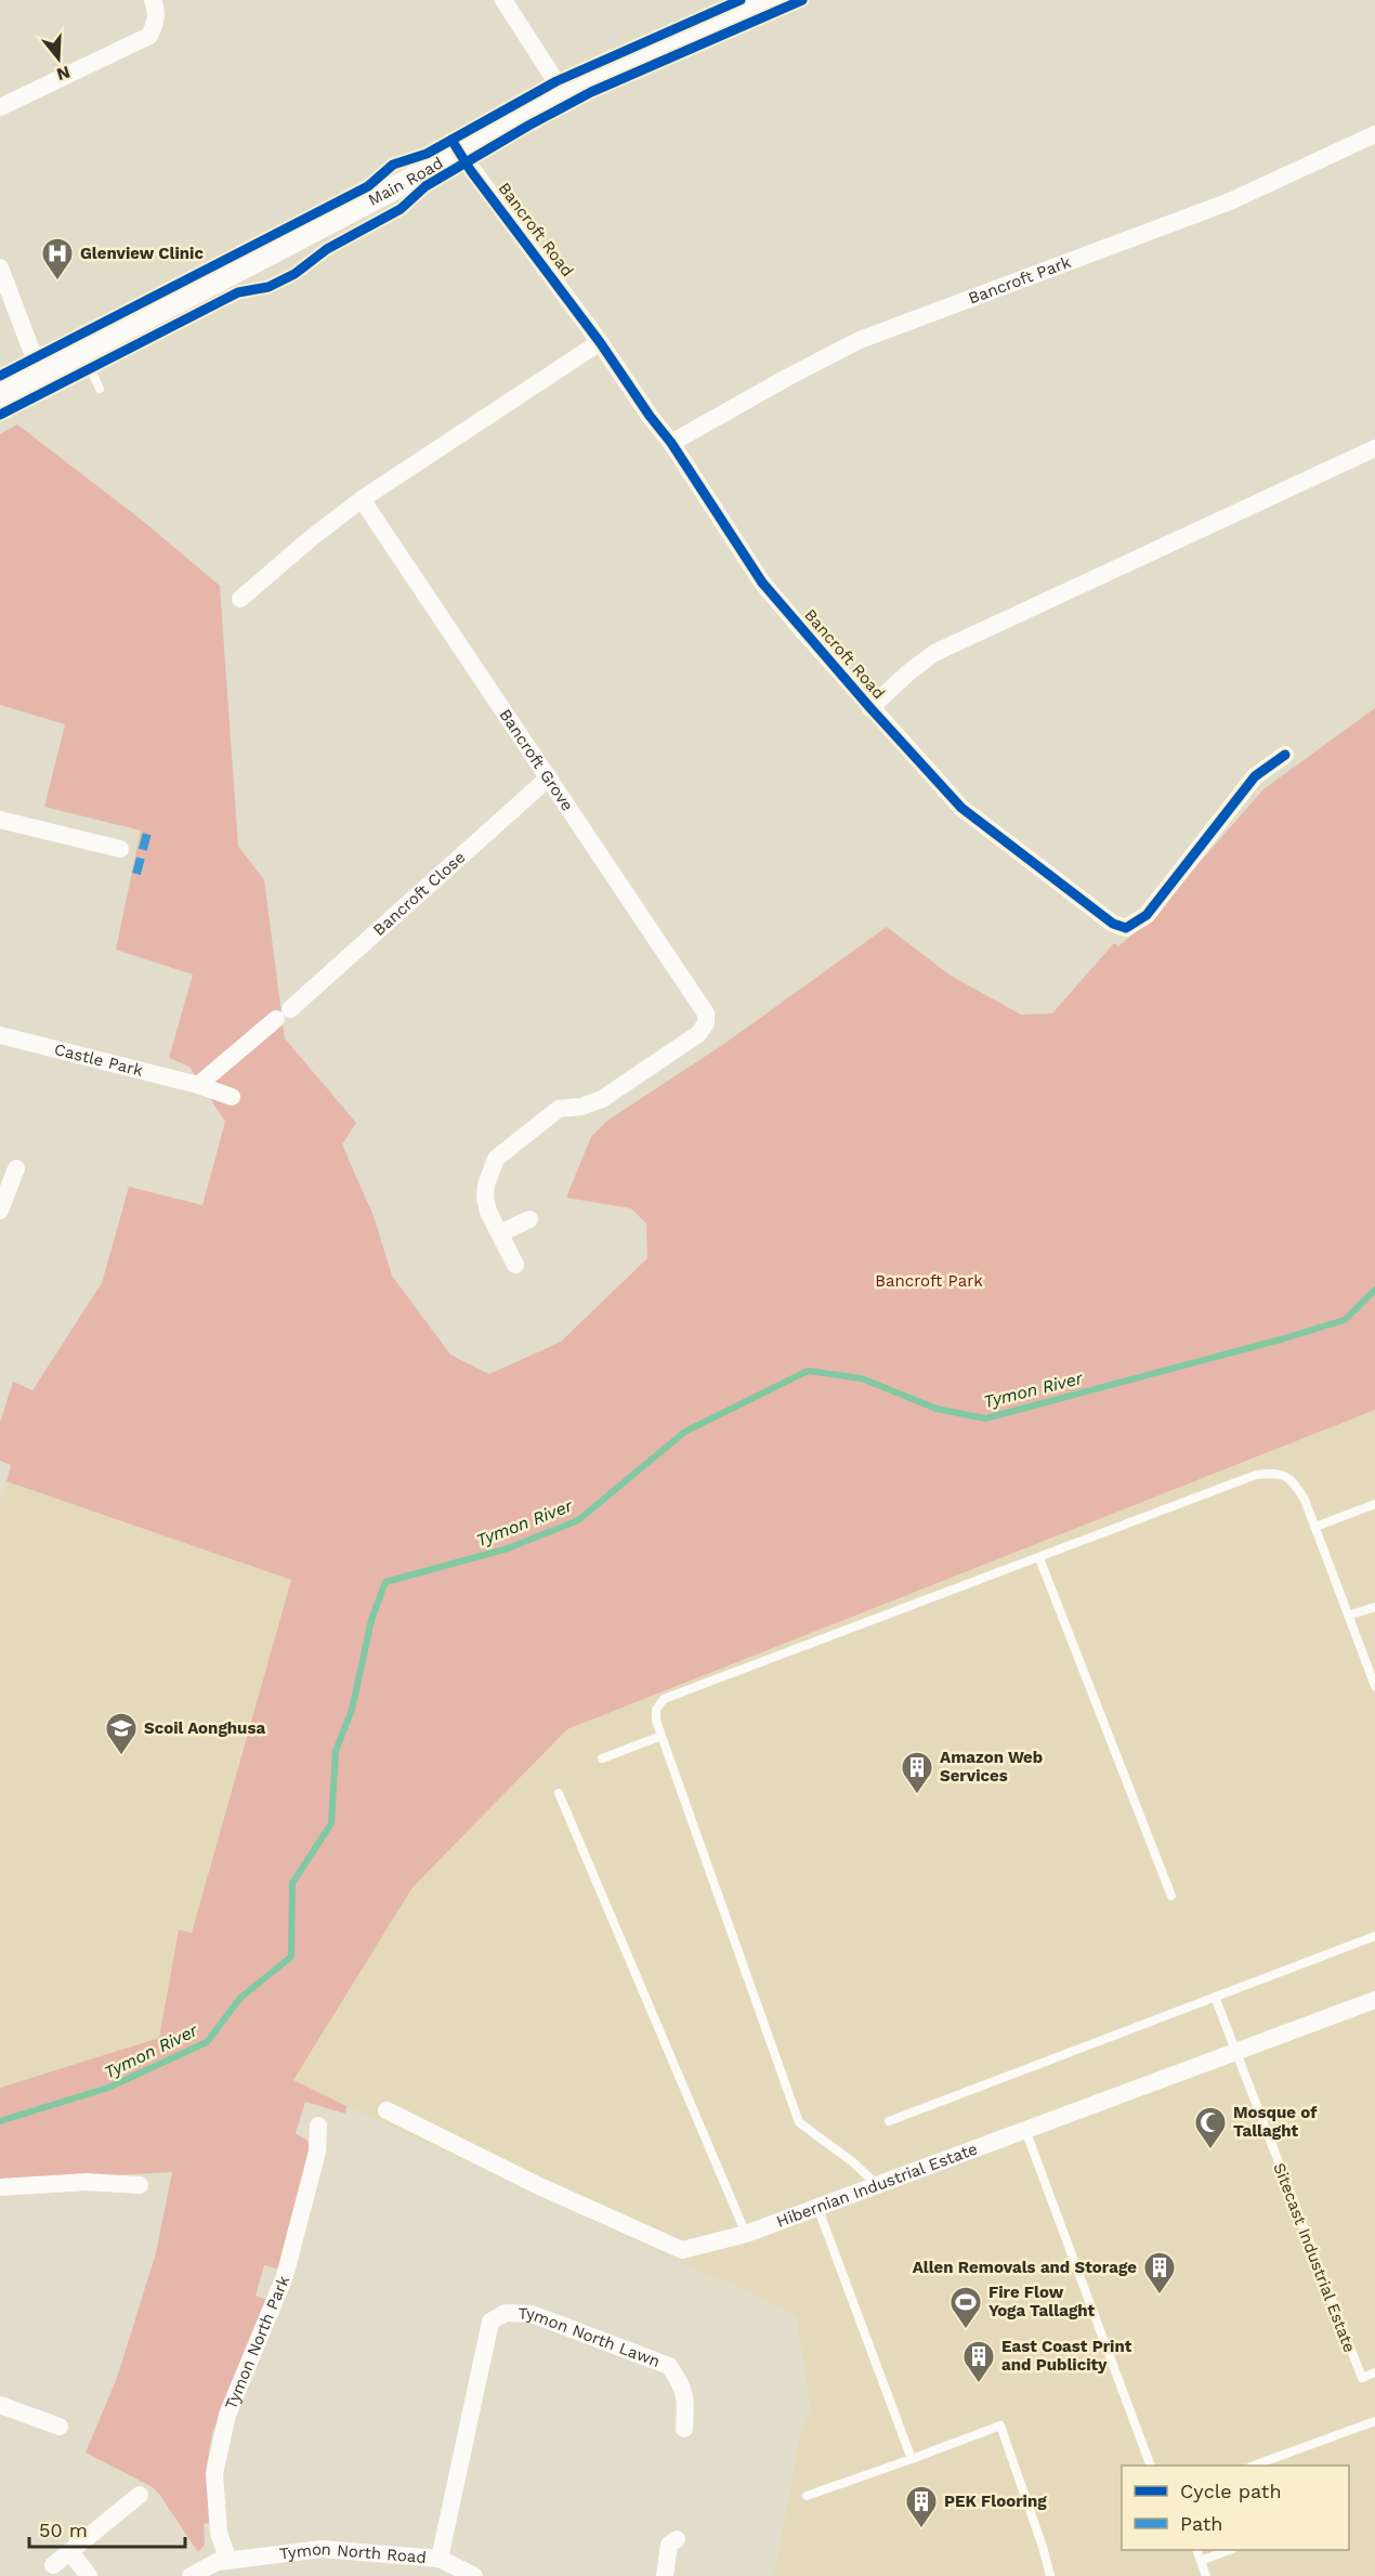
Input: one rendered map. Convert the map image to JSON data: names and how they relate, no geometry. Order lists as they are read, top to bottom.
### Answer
{
  "streets": {
    "street": [
      "Main Road",
      "Bancroft Road",
      "Bancroft Park",
      "Bancroft Grove",
      "Bancroft Close",
      "Castle Park",
      "Hibernian Industrial Estate",
      "Tymon North Lawn",
      "Tymon North Park",
      "Tymon North Road"
    ],
    "lane": ["Sitecast Industrial Estate"]
  },
  "crossings": [
    ["Main Road", "Bancroft Road"],
    ["Bancroft Road", "Bancroft Park"],
    ["Bancroft Grove", "Bancroft Close"],
    ["Bancroft Close", "Castle Park"],
    ["Hibernian Industrial Estate", "Sitecast Industrial Estate"],
    ["Tymon North Lawn", "Tymon North Road"],
    ["Tymon North Park", "Tymon North Road"]
  ],
  "water": ["Tymon River"],
  "parks": ["Bancroft Park"],
  "places": {
    "hospital": ["Glenview Clinic"],
    "school or university": ["Scoil Aonghusa"],
    "building": [
      "Amazon Web Services",
      "Allen Removals and Storage",
      "East Coast Print and Publicity",
      "PEK Flooring"
    ],
    "mosque": ["Mosque of Tallaght"],
    "sports": ["Fire Flow Yoga Tallaght"]
  },
  "legend": ["Cycle path", "Path"],
  "scale_bar": "50 m",
  "north": "bottom"
}
